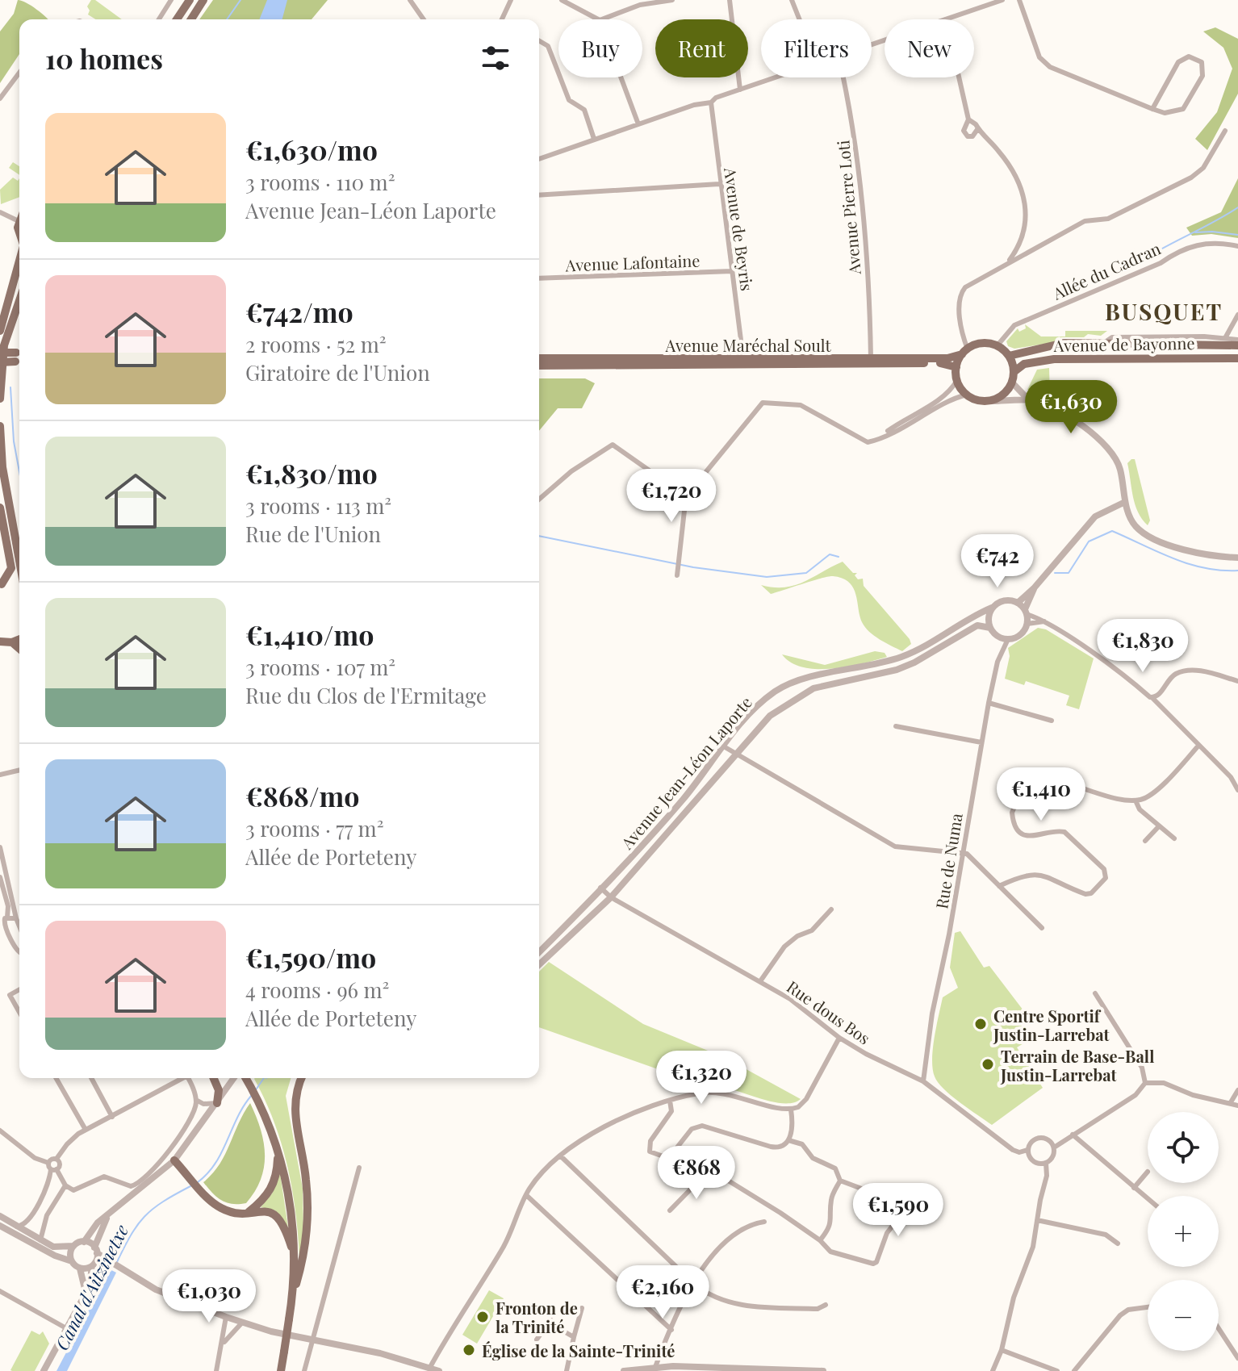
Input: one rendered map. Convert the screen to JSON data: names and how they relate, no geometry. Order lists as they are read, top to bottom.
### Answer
{
  "streets": {
    "main road": ["Avenue de Bayonne", "Avenue Maréchal Soult"],
    "street": [
      "Avenue Pierre Loti",
      "Avenue de Beyris",
      "Avenue Lafontaine",
      "Allée du Cadran",
      "Avenue Jean-Léon Laporte",
      "Rue de Numa",
      "Rue dous Bos"
    ]
  },
  "crossings": [
    ["Avenue Pierre Loti", "Avenue Maréchal Soult"],
    ["Avenue de Beyris", "Avenue Lafontaine"],
    ["Avenue de Beyris", "Avenue Maréchal Soult"],
    ["Allée du Cadran", "Avenue de Bayonne"],
    ["Allée du Cadran", "Avenue Maréchal Soult"],
    ["Avenue de Bayonne", "Avenue Maréchal Soult"],
    ["Avenue Jean-Léon Laporte", "Rue de Numa"],
    ["Avenue Jean-Léon Laporte", "Rue dous Bos"],
    ["Rue de Numa", "Rue dous Bos"]
  ],
  "districts": ["BUSQUET"],
  "water": ["Canal d'Aitzinetxe"],
  "places": [
    "Centre Sportif Justin-Larrebat",
    "Terrain de Base-Ball Justin-Larrebat",
    "Fronton de la Trinité",
    "Église de la Sainte-Trinité"
  ],
  "page": {
    "chip": [
      "Buy",
      "Rent",
      "Filters",
      "New"
    ],
    "heading": "10 homes",
    "list": [
      {
        "name": "€1,630/mo",
        "note": "3 rooms · 110 m² · Avenue Jean-Léon Laporte"
      },
      {
        "name": "€742/mo",
        "note": "2 rooms · 52 m² · Giratoire de l'Union"
      },
      {
        "name": "€1,830/mo",
        "note": "3 rooms · 113 m² · Rue de l'Union"
      },
      {
        "name": "€1,410/mo",
        "note": "3 rooms · 107 m² · Rue du Clos de l'Ermitage"
      },
      {
        "name": "€868/mo",
        "note": "3 rooms · 77 m² · Allée de Porteteny"
      },
      {
        "name": "€1,590/mo",
        "note": "4 rooms · 96 m² · Allée de Porteteny"
      }
    ],
    "price": [
      "€1,630",
      "€1,720",
      "€742",
      "€1,830",
      "€1,410",
      "€1,320",
      "€868",
      "€1,590",
      "€2,160",
      "€1,030"
    ],
    "map_buttons": ["+", "−"]
  }
}
